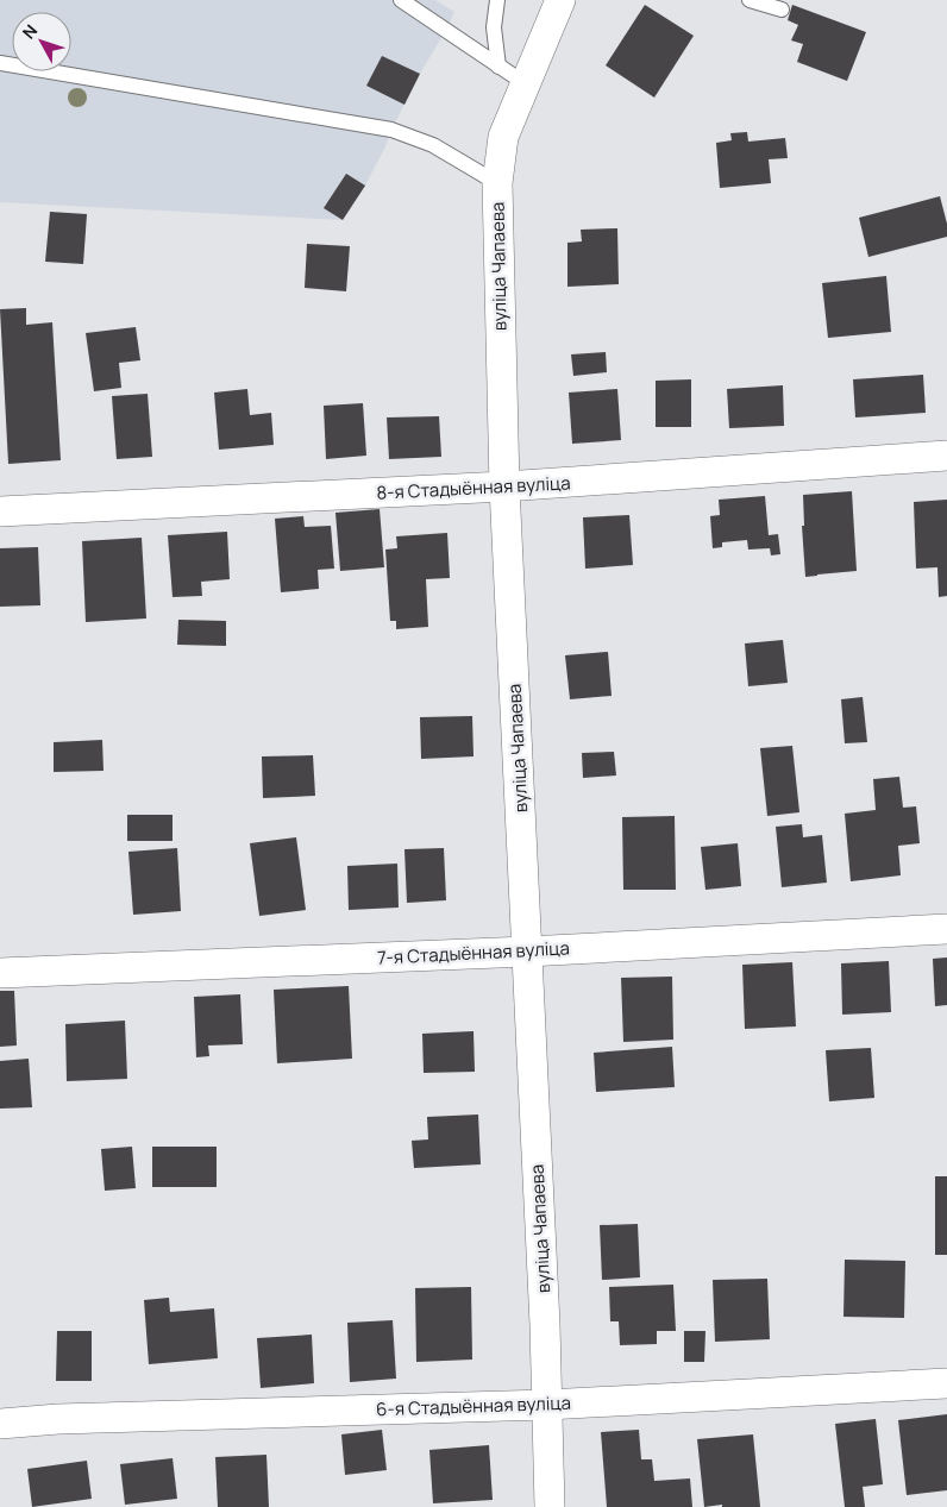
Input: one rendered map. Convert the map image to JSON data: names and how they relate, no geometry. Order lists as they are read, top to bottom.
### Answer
{
  "streets": {
    "street": [
      "вуліца Чапаева",
      "8-я Стадыённая вуліца",
      "7-я Стадыённая вуліца",
      "6-я Стадыённая вуліца"
    ]
  },
  "crossings": [
    ["вуліца Чапаева", "8-я Стадыённая вуліца"],
    ["вуліца Чапаева", "7-я Стадыённая вуліца"],
    ["вуліца Чапаева", "6-я Стадыённая вуліца"]
  ],
  "north": "top left"
}
